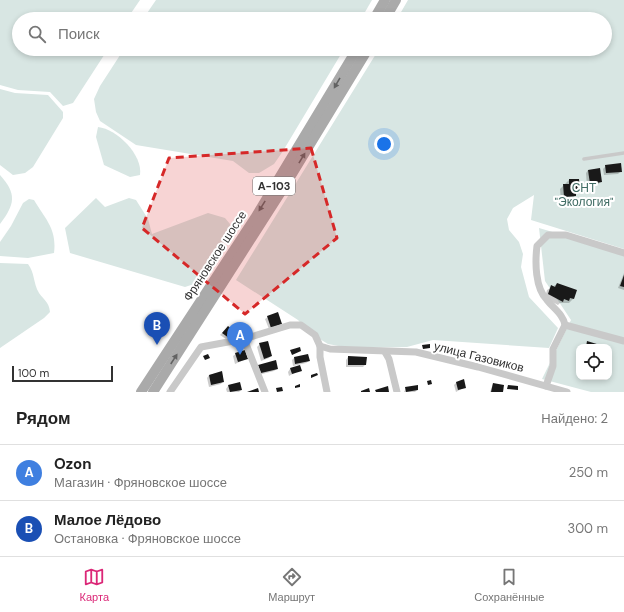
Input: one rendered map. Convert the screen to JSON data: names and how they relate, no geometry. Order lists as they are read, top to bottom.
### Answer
{
  "streets": {
    "main road": ["А-103", "Фряновское шоссе"],
    "street": ["улица Газовиков"]
  },
  "parks": ["СНТ \"Экология\""],
  "scale_bar": "100 m",
  "page": {
    "search": "Поиск",
    "pins": ["B", "A"],
    "scale": "100 m",
    "heading": ["Рядом", "Найдено: 2"],
    "list": [
      {
        "mark": "A",
        "name": "Ozon",
        "note": "Магазин · Фряновское шоссе",
        "value": "250 m"
      },
      {
        "mark": "B",
        "name": "Малое Лёдово",
        "note": "Остановка · Фряновское шоссе",
        "value": "300 m"
      }
    ],
    "nav": ["Карта", "Маршрут", "Сохранённые"]
  }
}
